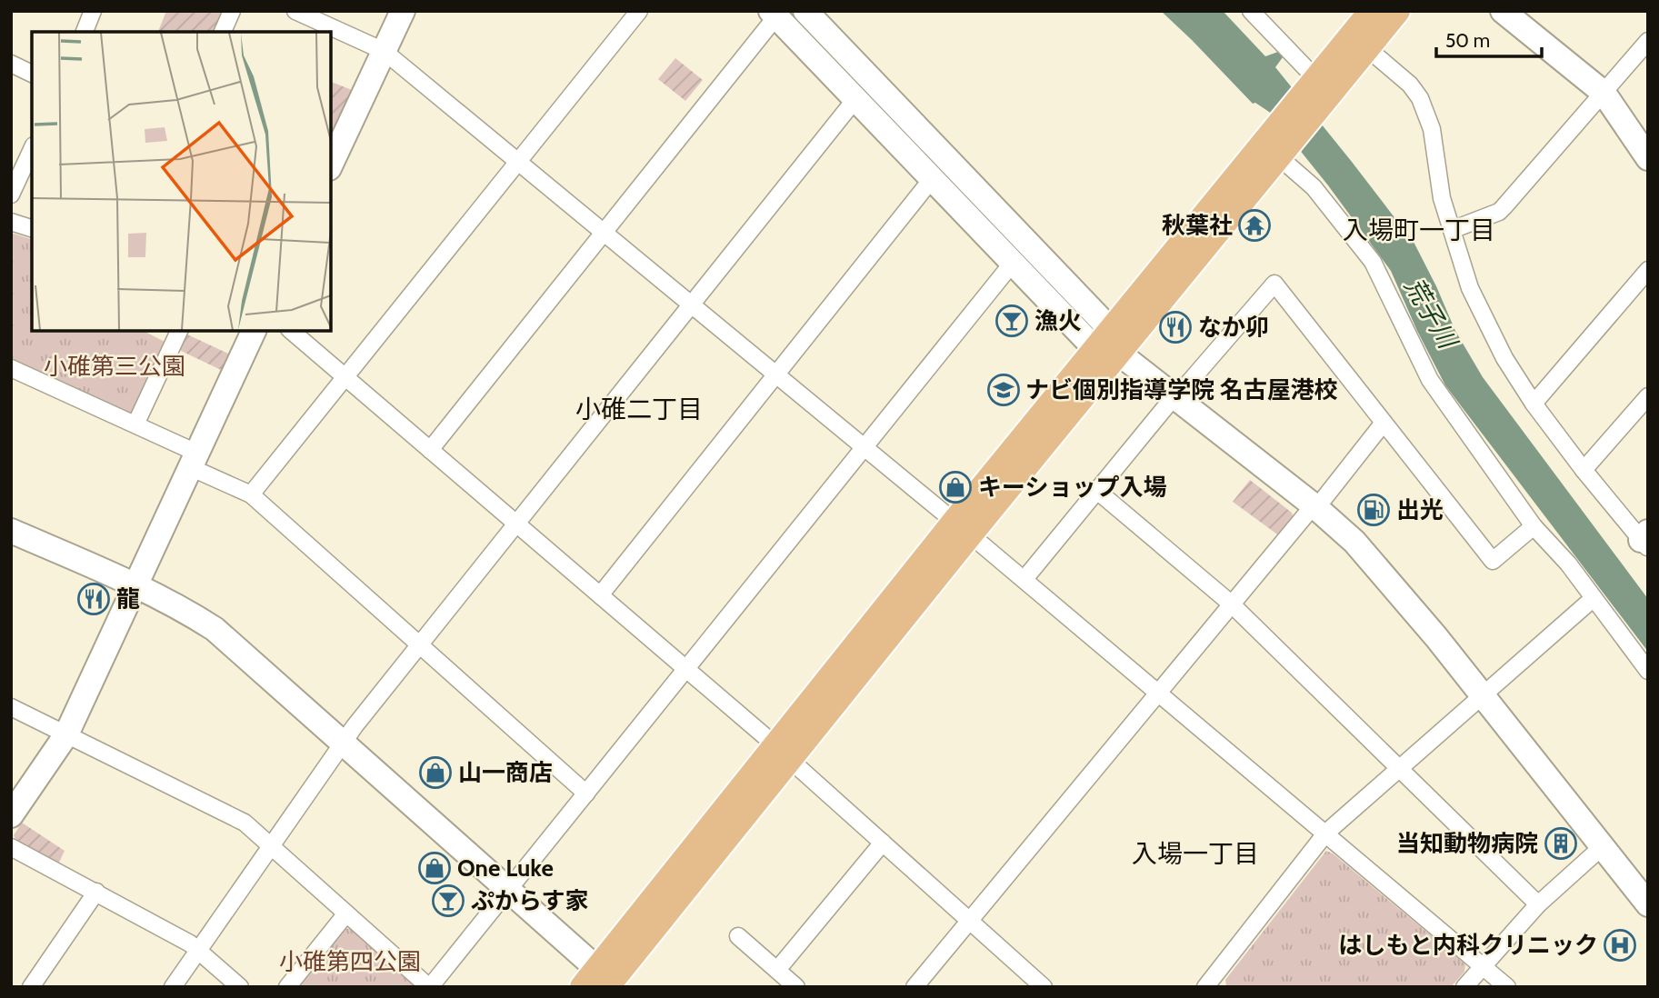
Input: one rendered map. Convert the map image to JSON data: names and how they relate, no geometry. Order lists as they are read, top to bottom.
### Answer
{
  "districts": ["入場町一丁目", "小碓二丁目", "入場一丁目"],
  "water": ["荒子川"],
  "parks": ["小碓第三公園", "小碓第四公園"],
  "places": {
    "temple": ["秋葉社"],
    "bar": ["漁火", "ぷからす家"],
    "restaurant": ["なか卯", "龍"],
    "school or university": ["ナビ個別指導学院 名古屋港校"],
    "shop": ["キーショップ入場", "山一商店", "One Luke"],
    "fuel station": ["出光"],
    "building": ["当知動物病院"],
    "hospital": ["はしもと内科クリニック"]
  },
  "scale_bar": "50 m"
}
